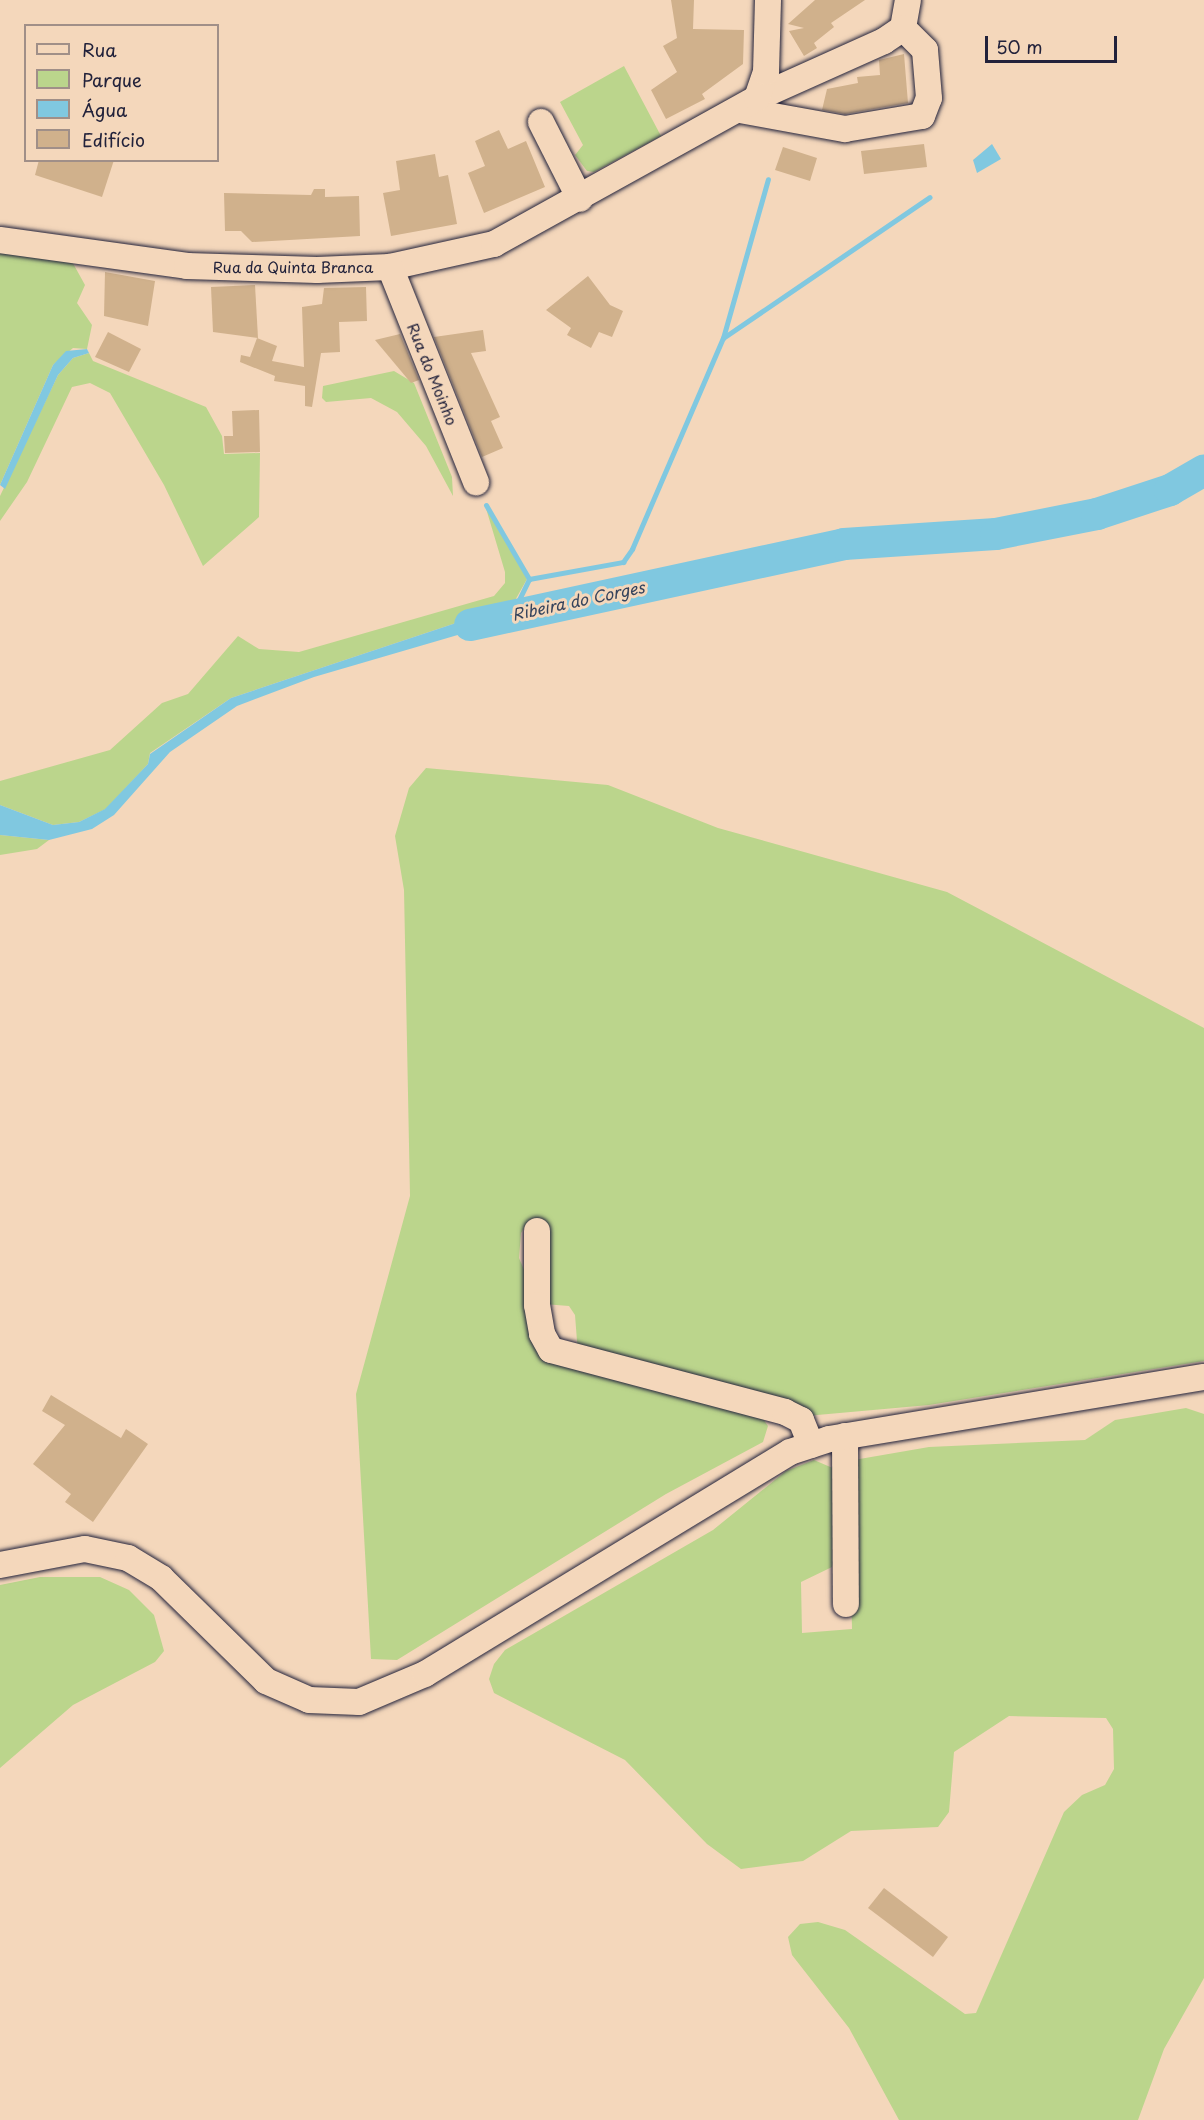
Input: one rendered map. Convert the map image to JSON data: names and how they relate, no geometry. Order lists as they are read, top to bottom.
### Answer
{
  "streets": {
    "street": ["Rua da Quinta Branca", "Rua do Moinho"]
  },
  "crossings": [
    ["Rua da Quinta Branca", "Rua do Moinho"]
  ],
  "water": ["Ribeira do Corges"],
  "legend": [
    "Rua",
    "Parque",
    "Água",
    "Edifício"
  ],
  "scale_bar": "50 m"
}
